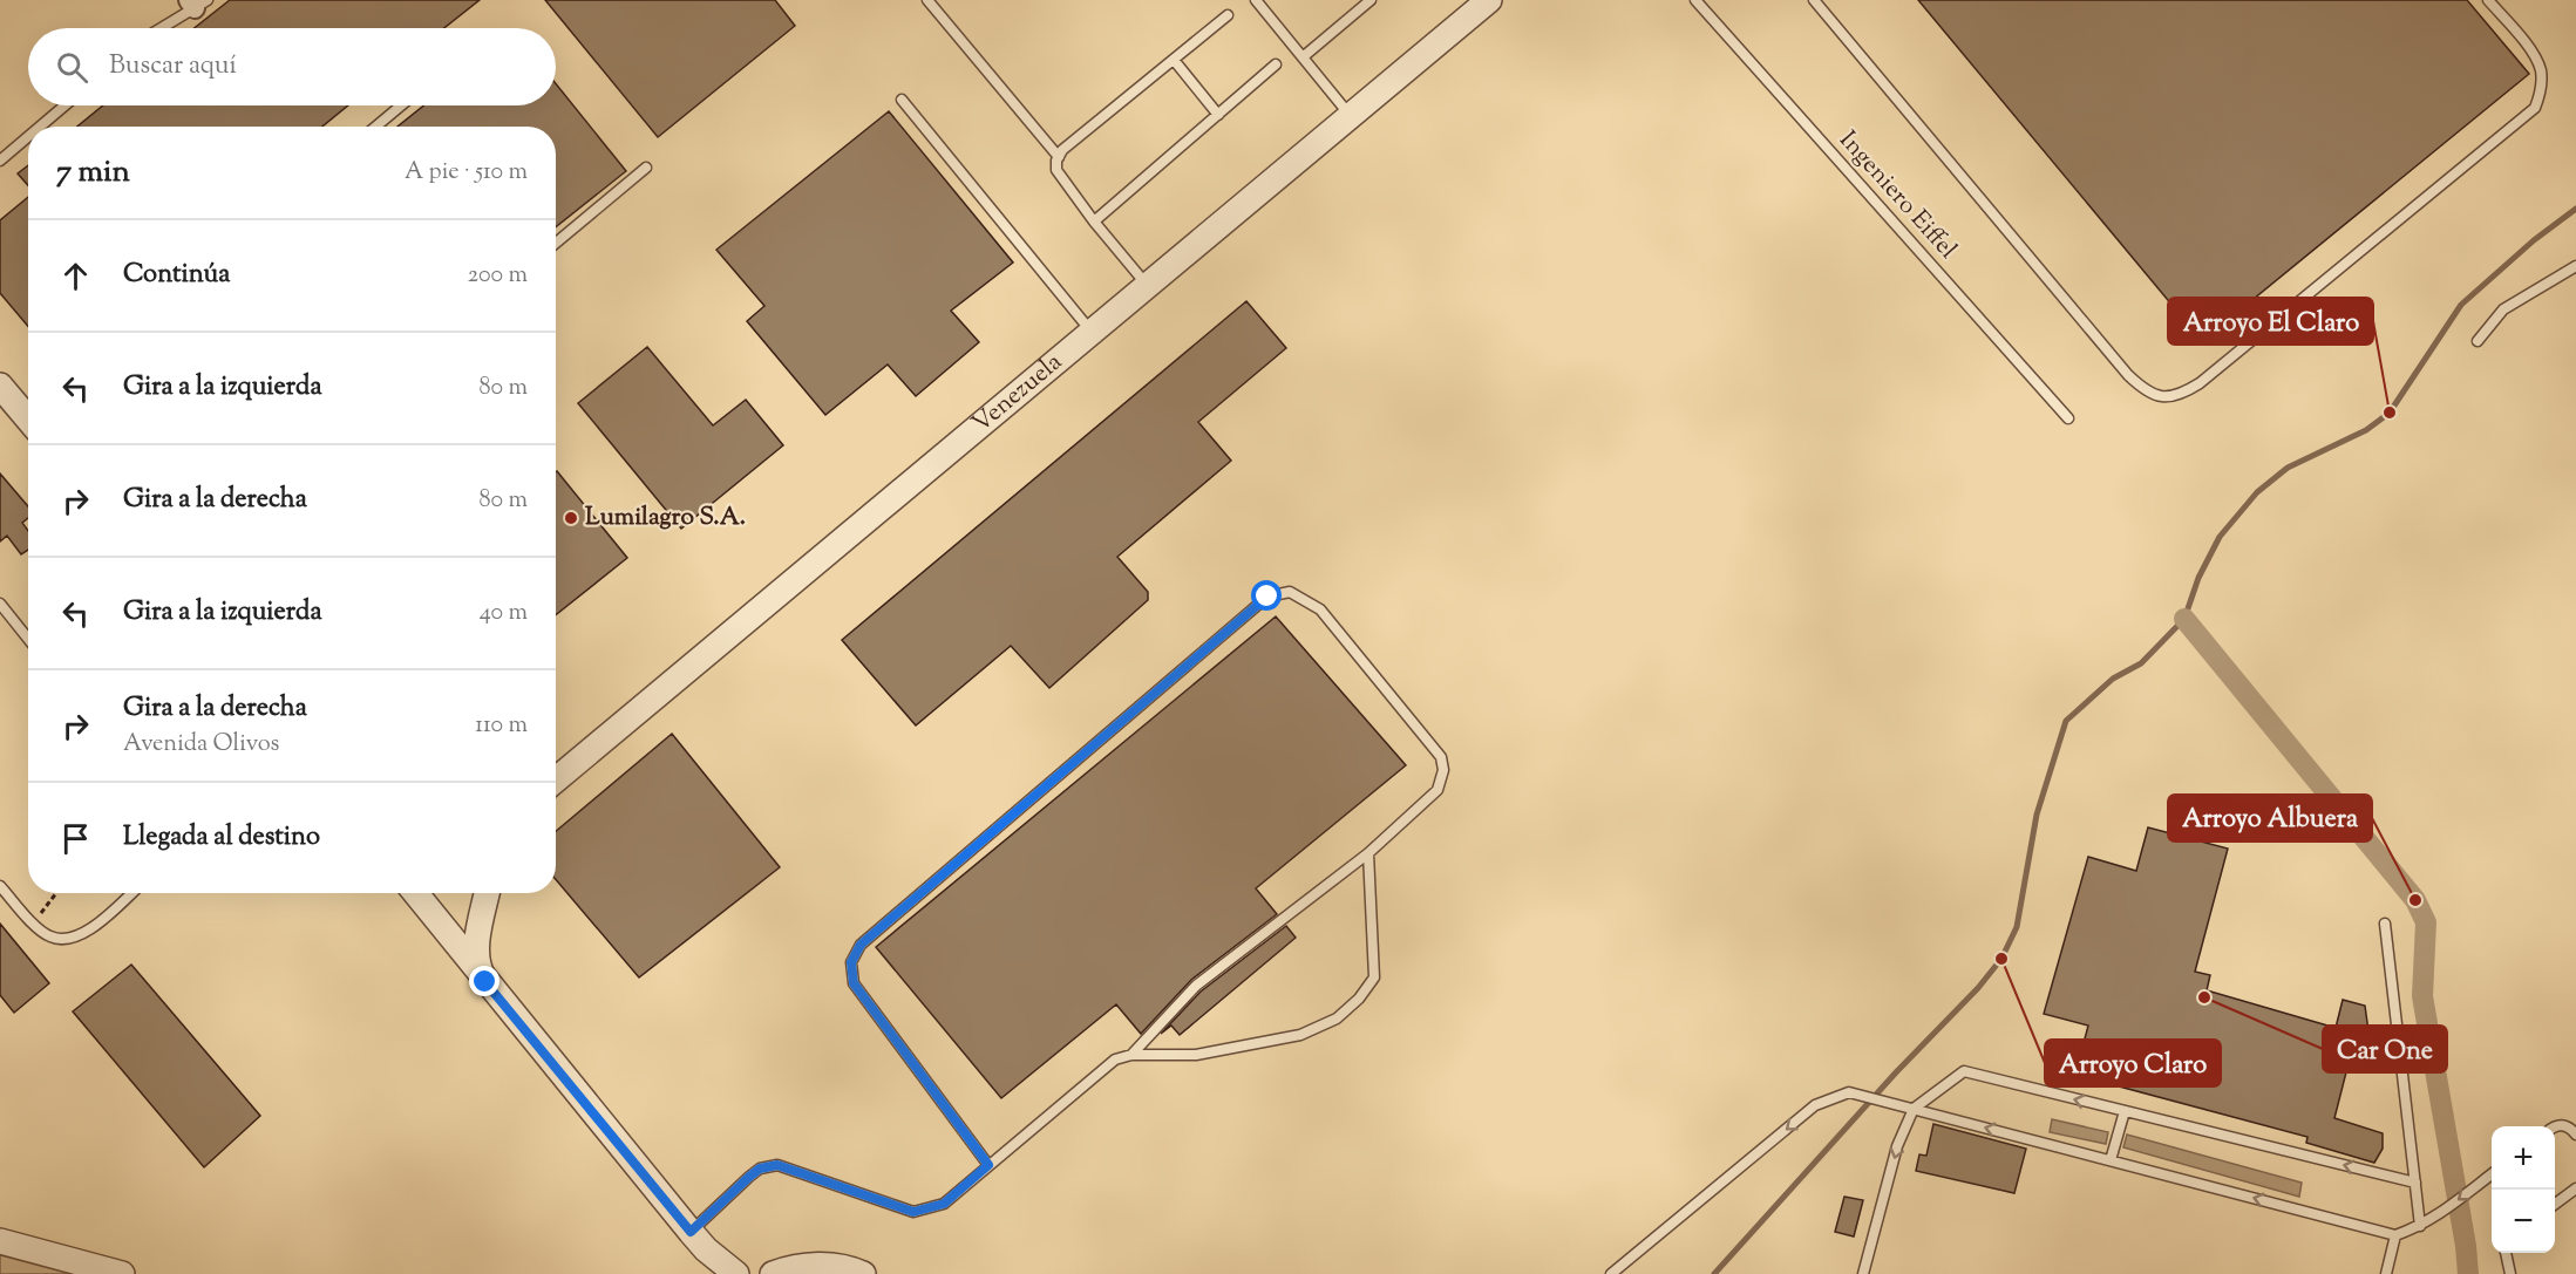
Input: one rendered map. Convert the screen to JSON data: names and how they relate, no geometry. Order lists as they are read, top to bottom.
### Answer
{
  "streets": {
    "street": ["Venezuela"],
    "lane": ["Ingeniero Eiffel"]
  },
  "places": [
    "Arroyo El Claro",
    "Lumilagro S.A.",
    "Arroyo Albuera",
    "Arroyo Claro",
    "Car One"
  ],
  "page": {
    "search": "Buscar aquí",
    "heading": ["7 min", "A pie · 510 m"],
    "list": [
      ["Continúa", "200 m"],
      ["Gira a la izquierda", "80 m"],
      ["Gira a la derecha", "80 m"],
      ["Gira a la izquierda", "40 m"],
      ["Gira a la derecha", "Avenida Olivos", "110 m"],
      "Llegada al destino"
    ],
    "map_buttons": ["+", "−"]
  }
}
